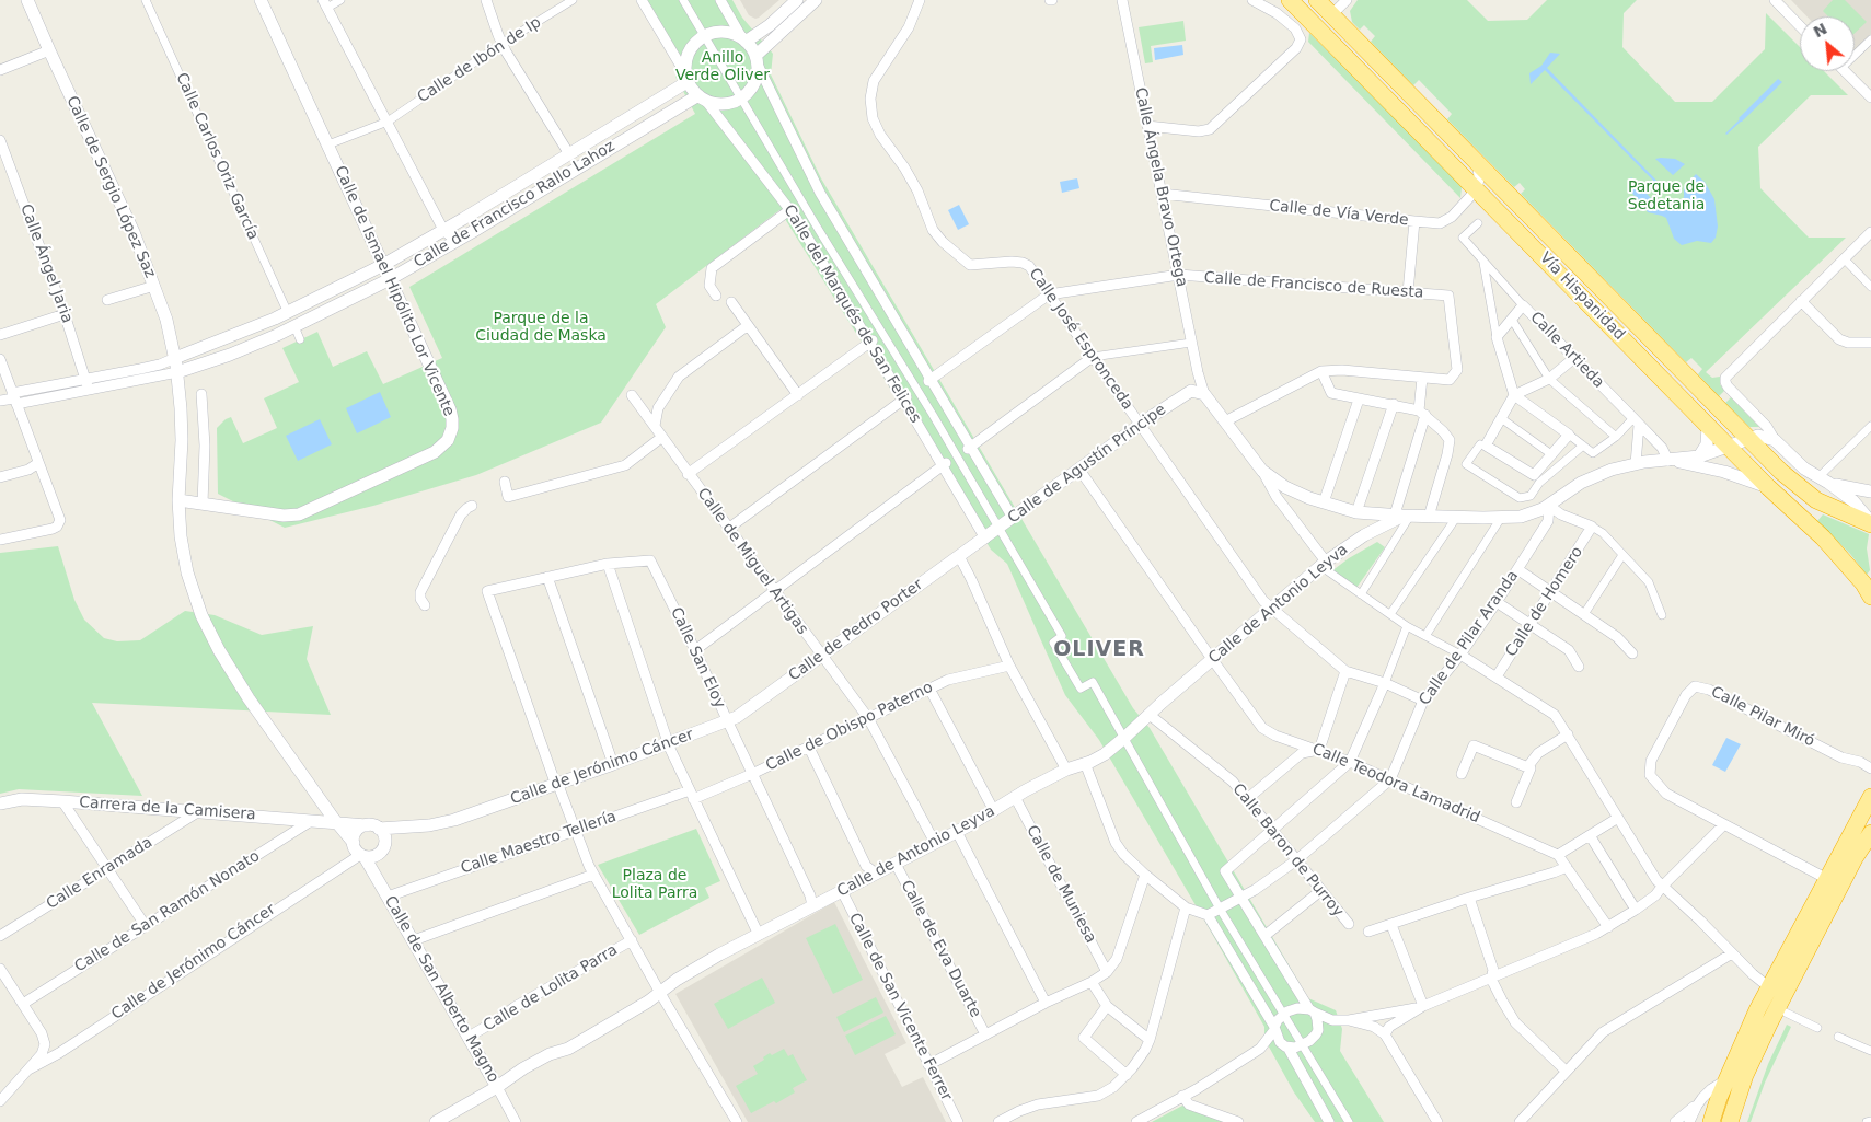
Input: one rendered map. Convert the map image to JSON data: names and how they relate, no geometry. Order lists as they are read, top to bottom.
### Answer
{
  "streets": {
    "highway": ["Vía Hispanidad"],
    "street": [
      "Calle de Ibón de Ip",
      "Calle Carlos Oriz García",
      "Calle de Sergio López Saz",
      "Calle Ángela Bravo Ortega",
      "Calle de Francisco Rallo Lahoz",
      "Calle de Vía Verde",
      "Calle Ángel Jaria",
      "Calle de Francisco de Ruesta",
      "Calle de Ismael Hipólito Lor Vicente",
      "Calle del Marqués de San Felices",
      "Calle José Espronceda",
      "Calle Artieda",
      "Calle de Agustín Príncipe",
      "Calle de Miguel Artigas",
      "Calle de Homero",
      "Calle de Antonio Leyva",
      "Calle de Pedro Porter",
      "Calle de Pilar Aranda",
      "Calle San Eloy",
      "Calle Pilar Miró",
      "Calle de Obispo Paterno",
      "Calle de Jerónimo Cáncer",
      "Calle Teodora Lamadrid",
      "Carrera de la Camisera",
      "Calle Maestro Tellería",
      "Calle Baron de Purroy",
      "Calle Enramada",
      "Calle de Muniesa",
      "Calle de San Ramón Nonato",
      "Calle de Eva Duarte",
      "Calle de Lolita Parra",
      "Calle de San Alberto Magno",
      "Calle de San Vicente Ferrer"
    ]
  },
  "crossings": [
    ["Calle de Ibón de Ip", "Calle de Ismael Hipólito Lor Vicente"],
    ["Calle Carlos Oriz García", "Calle de Francisco Rallo Lahoz"],
    ["Calle de Sergio López Saz", "Calle de Francisco Rallo Lahoz"],
    ["Calle de Sergio López Saz", "Calle de Ismael Hipólito Lor Vicente"],
    ["Calle de Sergio López Saz", "Carrera de la Camisera"],
    ["Calle Ángela Bravo Ortega", "Calle de Vía Verde"],
    ["Calle Ángela Bravo Ortega", "Calle de Francisco de Ruesta"],
    ["Calle Ángela Bravo Ortega", "Calle de Antonio Leyva"],
    ["Calle de Francisco Rallo Lahoz", "Calle Ángel Jaria"],
    ["Calle de Francisco Rallo Lahoz", "Calle de Ismael Hipólito Lor Vicente"],
    ["Calle de Francisco Rallo Lahoz", "Calle del Marqués de San Felices"],
    ["Calle de Vía Verde", "Vía Hispanidad"],
    ["Calle de Francisco de Ruesta", "Calle José Espronceda"],
    ["Calle del Marqués de San Felices", "Calle de Agustín Príncipe"],
    ["Calle del Marqués de San Felices", "Calle de Pedro Porter"],
    ["Calle José Espronceda", "Calle de Agustín Príncipe"],
    ["Calle José Espronceda", "Calle de Antonio Leyva"],
    ["Calle de Agustín Príncipe", "Calle de Pedro Porter"],
    ["Calle de Agustín Príncipe", "Calle Teodora Lamadrid"],
    ["Calle de Miguel Artigas", "Calle de Antonio Leyva"],
    ["Calle de Miguel Artigas", "Calle de Pedro Porter"],
    ["Calle de Miguel Artigas", "Calle de Obispo Paterno"],
    ["Calle de Antonio Leyva", "Calle San Eloy"],
    ["Calle de Antonio Leyva", "Calle Teodora Lamadrid"],
    ["Calle de Antonio Leyva", "Calle Baron de Purroy"],
    ["Calle de Antonio Leyva", "Calle de Muniesa"],
    ["Calle de Antonio Leyva", "Calle de Eva Duarte"],
    ["Calle de Antonio Leyva", "Calle de San Alberto Magno"],
    ["Calle de Antonio Leyva", "Calle de San Vicente Ferrer"],
    ["Calle de Pedro Porter", "Calle San Eloy"],
    ["Calle de Pedro Porter", "Calle de Jerónimo Cáncer"],
    ["Calle de Pilar Aranda", "Calle Teodora Lamadrid"],
    ["Calle de Pilar Aranda", "Calle Baron de Purroy"],
    ["Calle San Eloy", "Calle de Obispo Paterno"],
    ["Calle San Eloy", "Calle de Jerónimo Cáncer"],
    ["Calle de Obispo Paterno", "Calle Maestro Tellería"],
    ["Calle de Jerónimo Cáncer", "Carrera de la Camisera"],
    ["Calle de Jerónimo Cáncer", "Calle de San Alberto Magno"],
    ["Carrera de la Camisera", "Calle Enramada"],
    ["Carrera de la Camisera", "Calle de San Ramón Nonato"],
    ["Carrera de la Camisera", "Calle de San Alberto Magno"],
    ["Calle Maestro Tellería", "Calle de San Alberto Magno"],
    ["Calle de Lolita Parra", "Calle de San Alberto Magno"]
  ],
  "districts": ["OLIVER"],
  "parks": [
    "Anillo Verde Oliver",
    "Parque de Sedetania",
    "Parque de la Ciudad de Maska",
    "Plaza de Lolita Parra"
  ],
  "north": "top left"
}
